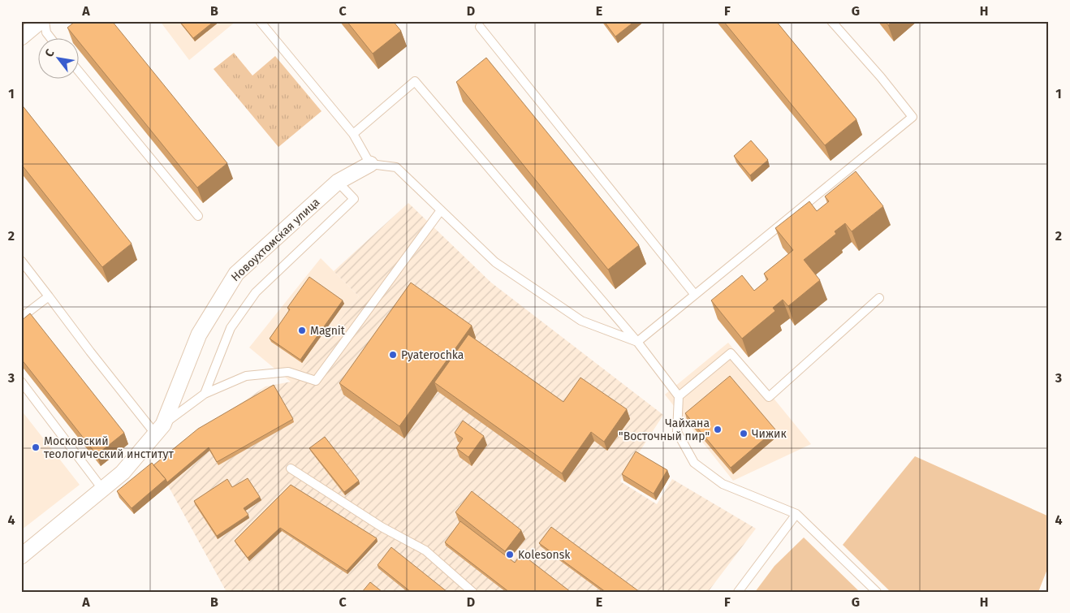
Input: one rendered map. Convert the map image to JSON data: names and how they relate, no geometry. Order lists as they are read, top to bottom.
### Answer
{
  "streets": {
    "street": ["Новоухтомская улица"]
  },
  "places": [
    "Magnit",
    "Pyaterochka",
    "Чайхана \"Восточный пир\"",
    "Чижик",
    "Московский теологический институт",
    "Kolesonsk"
  ],
  "north": "top left",
  "grid": {
    "columns": [
      "A",
      "B",
      "C",
      "D",
      "E",
      "F",
      "G",
      "H"
    ],
    "rows": [
      "1",
      "2",
      "3",
      "4"
    ]
  }
}
